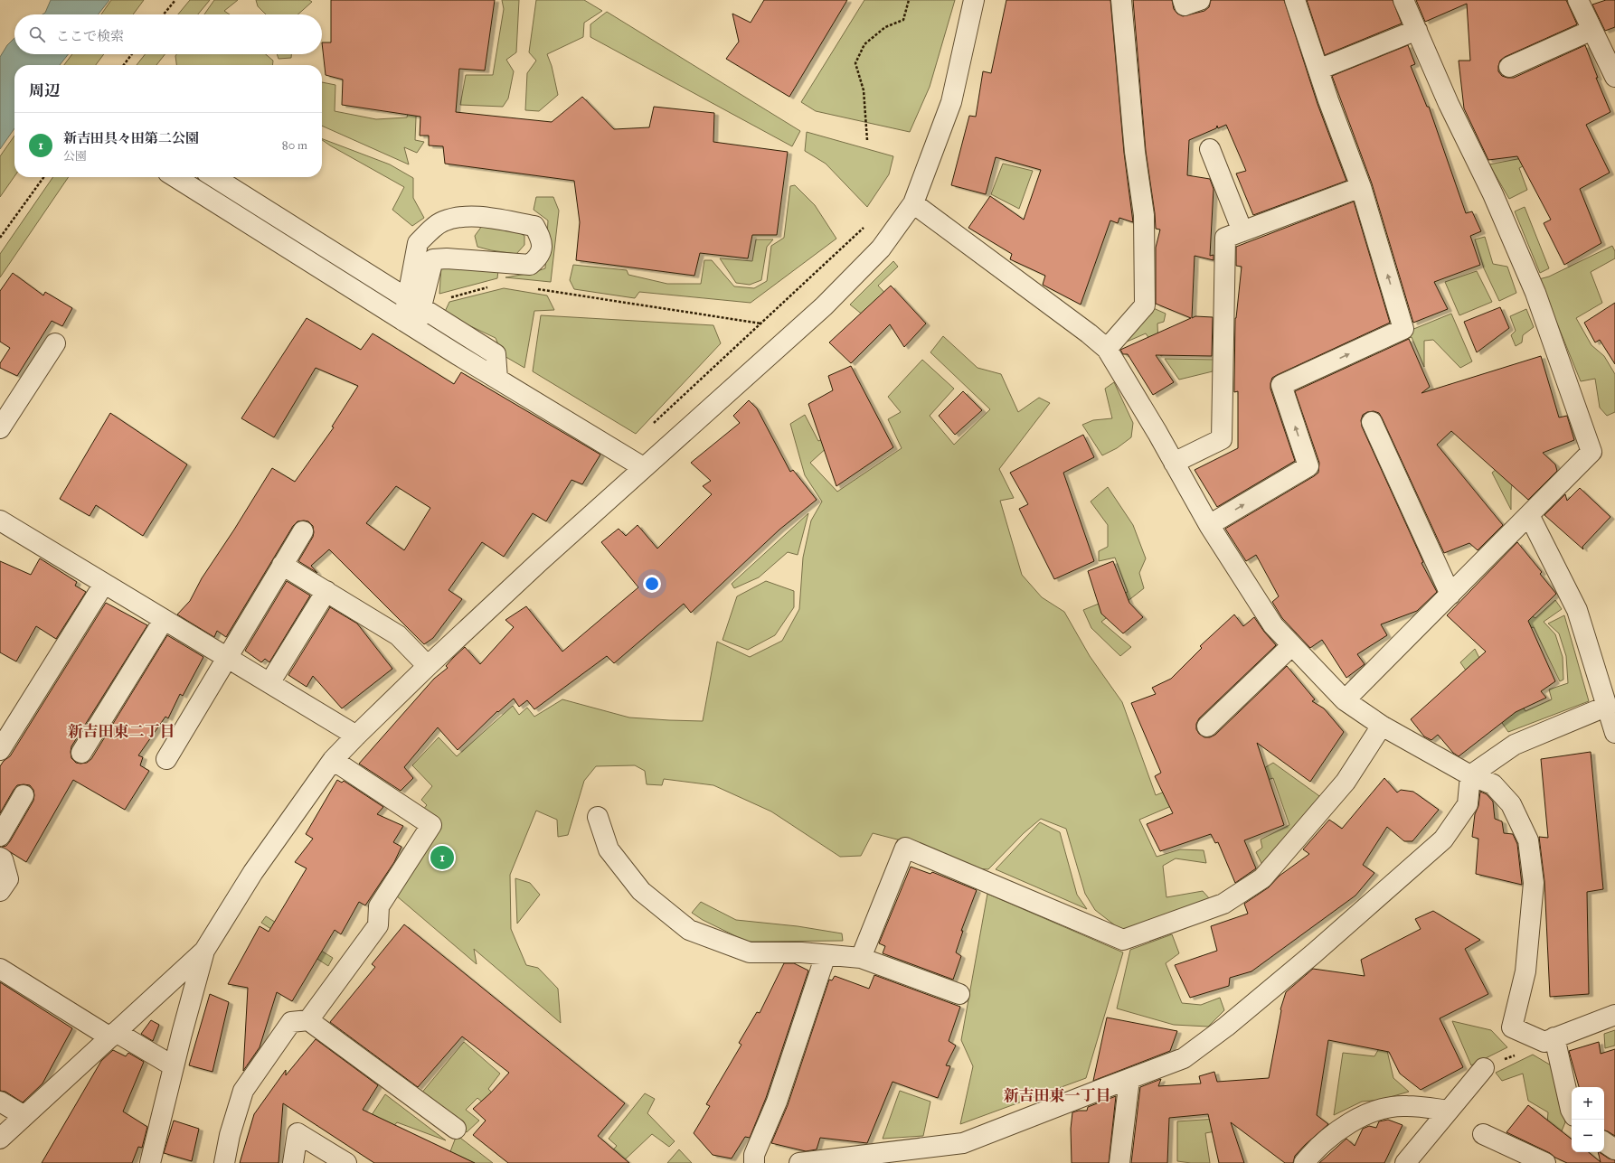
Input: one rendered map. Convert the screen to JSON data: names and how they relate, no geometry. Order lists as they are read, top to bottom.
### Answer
{
  "districts": ["新吉田東二丁目", "新吉田東一丁目"],
  "page": {
    "search": "ここで検索",
    "heading": "周辺",
    "list": [
      {
        "mark": "1",
        "name": "新吉田具々田第二公園",
        "note": "公園",
        "value": "80 m"
      }
    ],
    "pins": "1",
    "map_buttons": ["+", "−"]
  }
}
